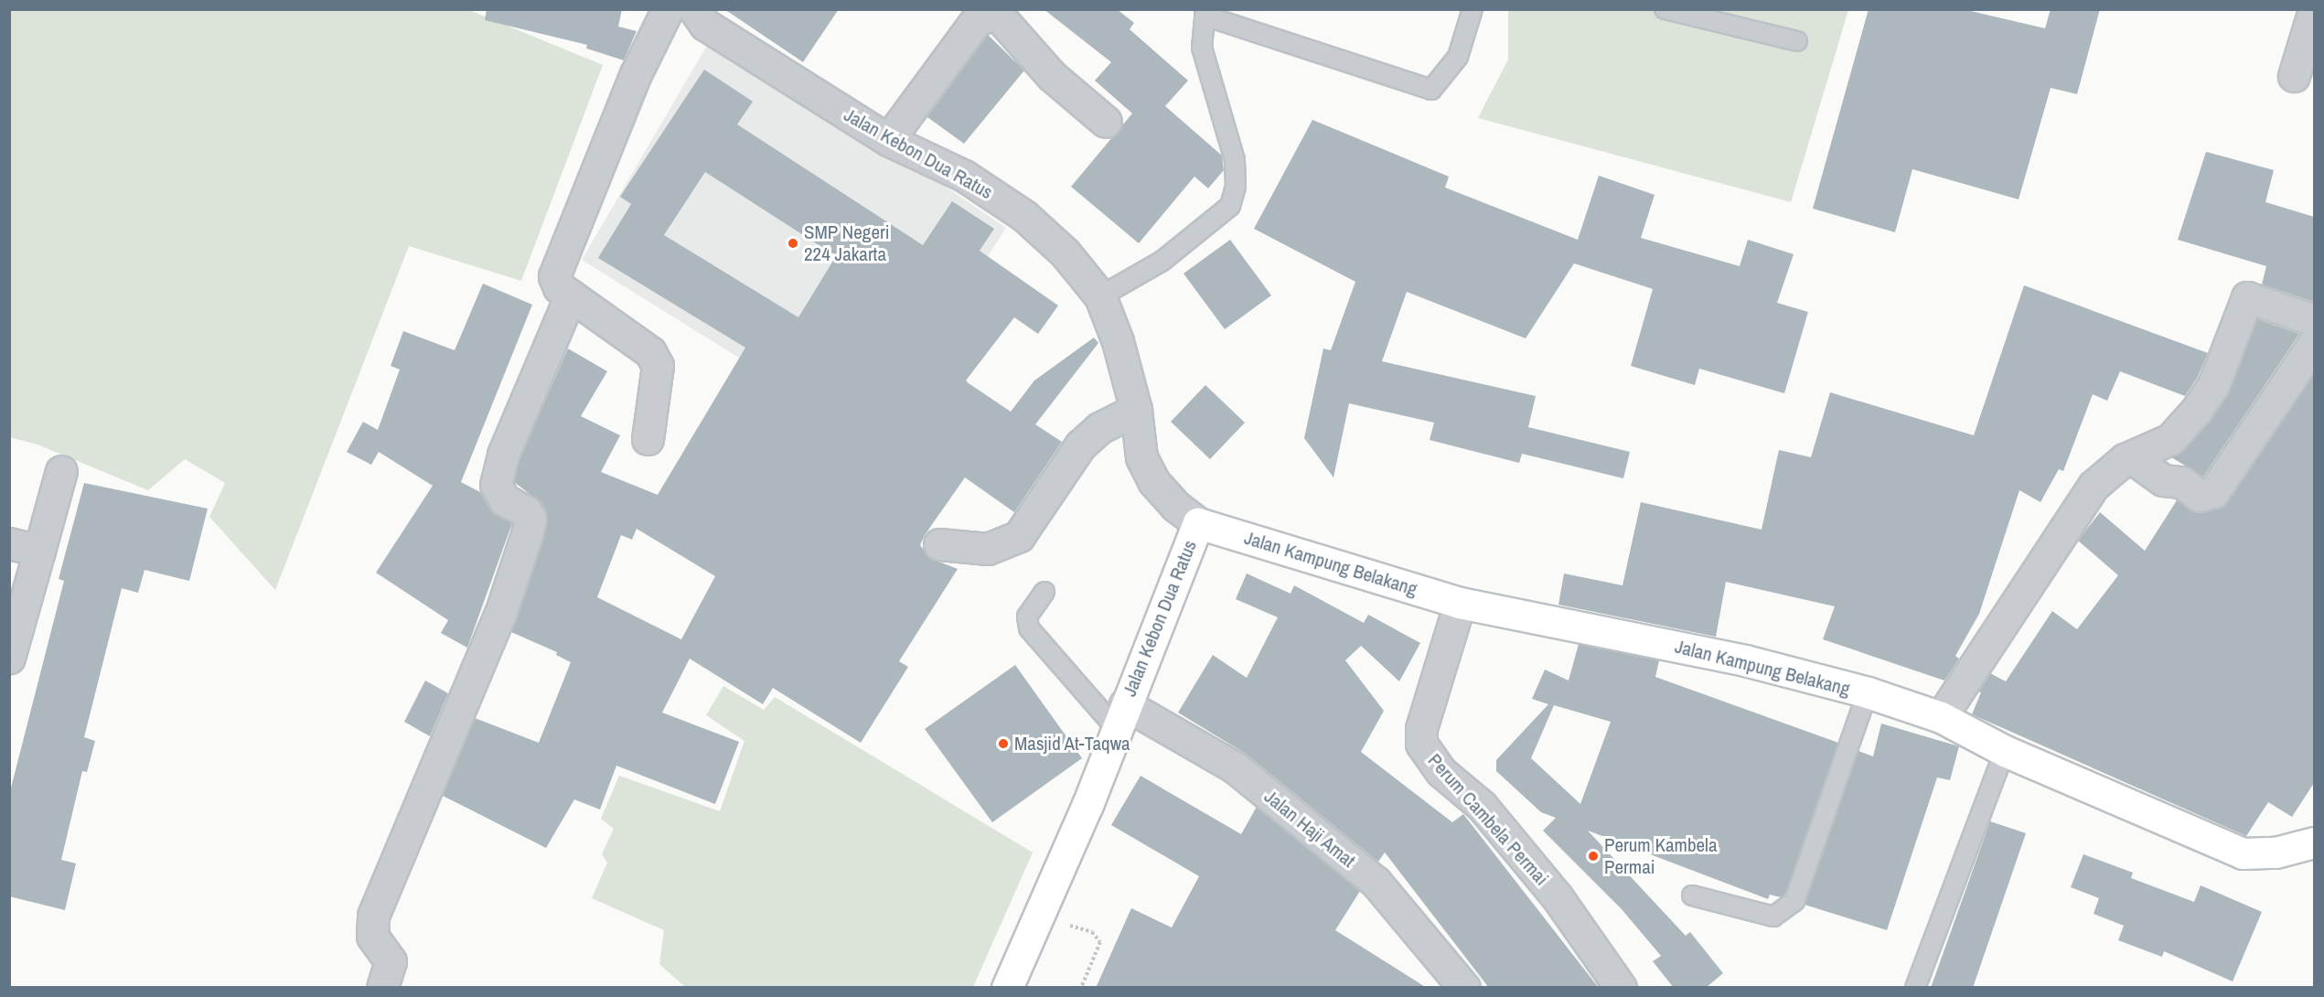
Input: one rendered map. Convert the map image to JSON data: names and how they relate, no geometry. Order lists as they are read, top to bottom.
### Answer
{
  "streets": {
    "street": [
      "Jalan Kebon Dua Ratus",
      "Jalan Kampung Belakang",
      "Perum Cambela Permai",
      "Jalan Haji Amat"
    ]
  },
  "crossings": [
    ["Jalan Kebon Dua Ratus", "Jalan Kampung Belakang"],
    ["Jalan Kebon Dua Ratus", "Jalan Haji Amat"],
    ["Jalan Kampung Belakang", "Perum Cambela Permai"]
  ],
  "places": ["SMP Negeri 224 Jakarta", "Masjid At-Taqwa", "Perum Kambela Permai"]
}
